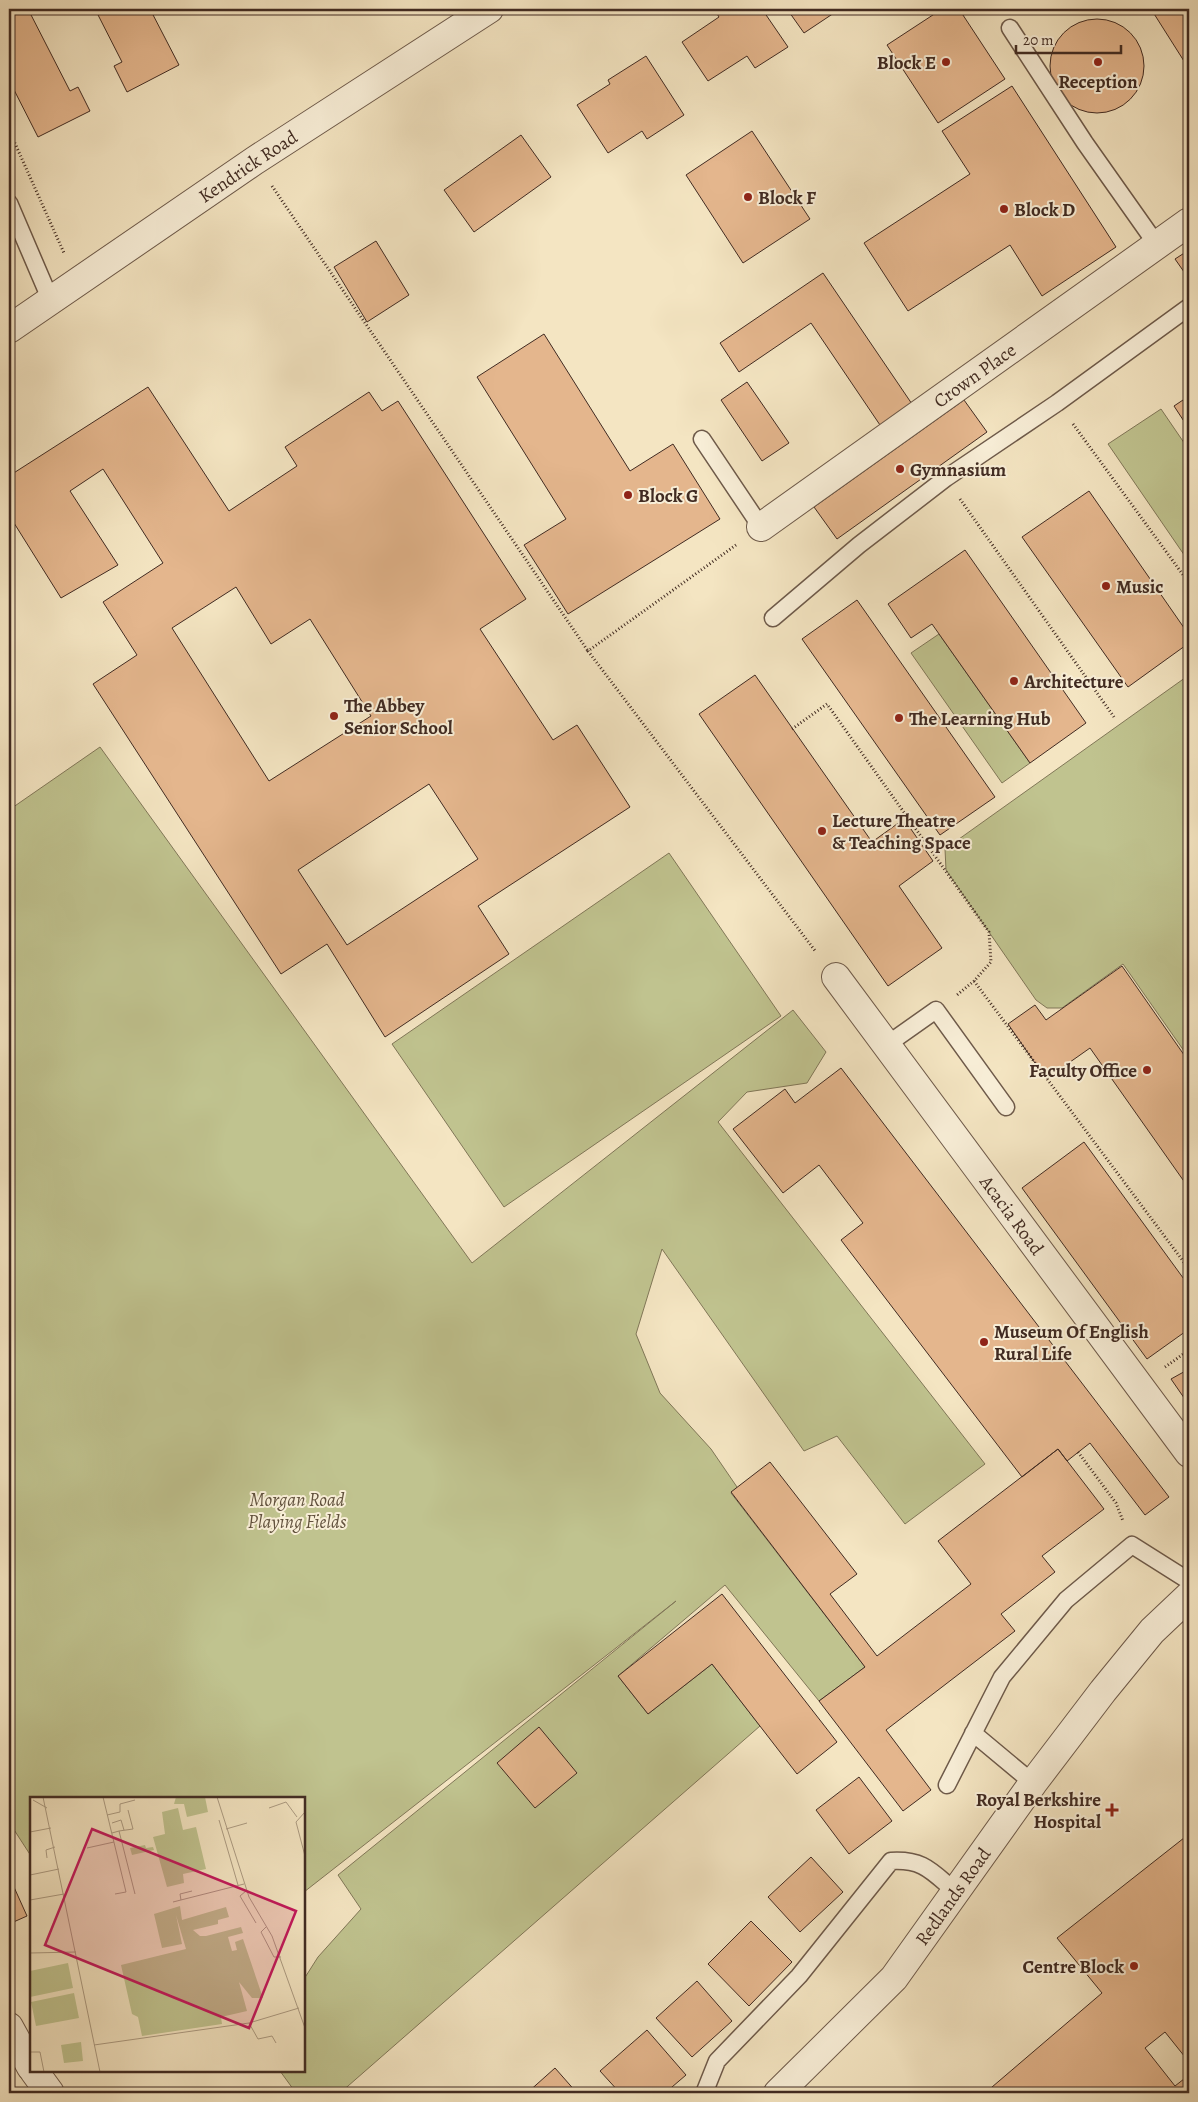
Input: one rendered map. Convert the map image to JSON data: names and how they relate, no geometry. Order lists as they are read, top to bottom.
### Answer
{
  "streets": {
    "street": [
      "Kendrick Road",
      "Crown Place",
      "Acacia Road",
      "Redlands Road"
    ]
  },
  "parks": ["Morgan Road Playing Fields"],
  "places": {
    "other": [
      "Block E",
      "Reception",
      "Block F",
      "Block D",
      "Gymnasium",
      "Block G",
      "Music",
      "Architecture",
      "The Abbey Senior School",
      "The Learning Hub",
      "Lecture Theatre & Teaching Space",
      "Faculty Office",
      "Museum Of English Rural Life",
      "Centre Block"
    ],
    "health": ["Royal Berkshire Hospital"]
  },
  "scale_bar": "20 m"
}
